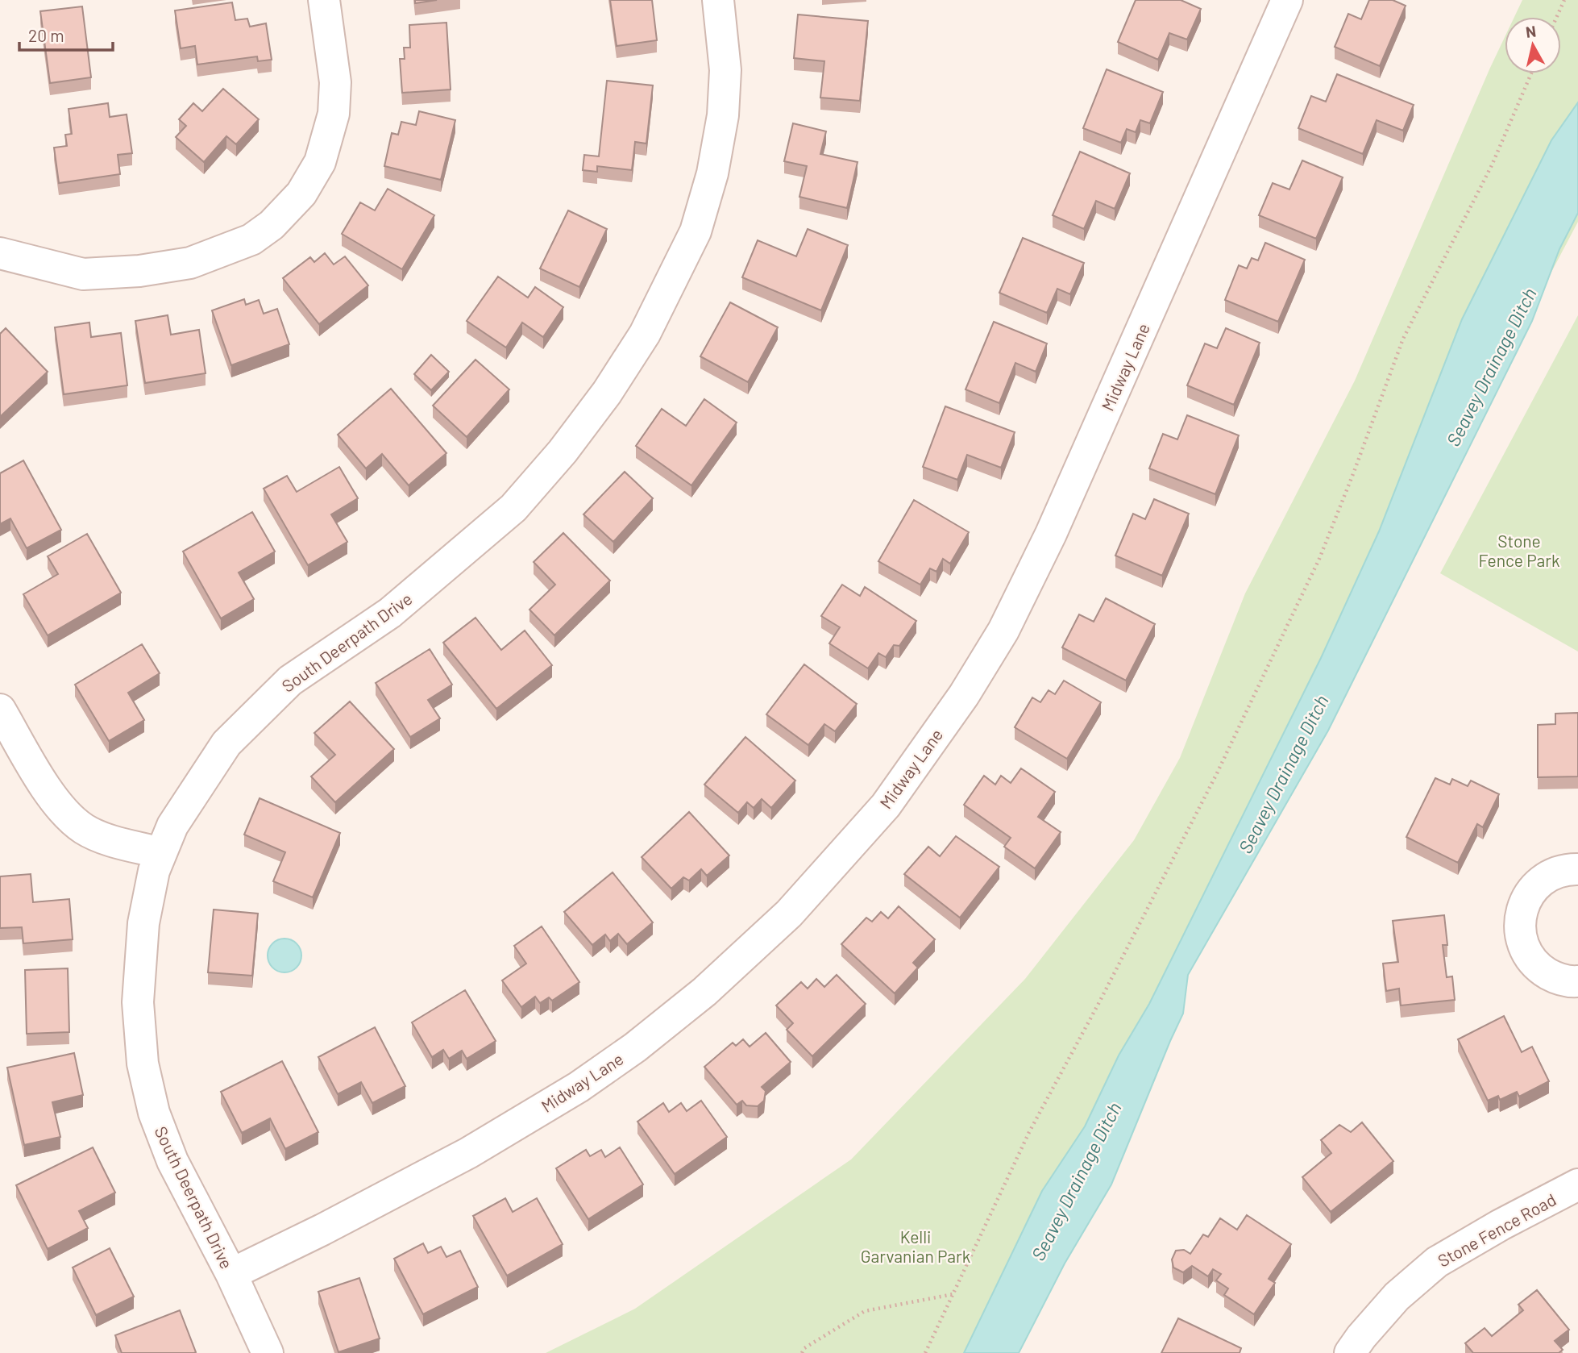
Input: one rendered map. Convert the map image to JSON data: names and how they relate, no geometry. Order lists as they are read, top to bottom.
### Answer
{
  "streets": {
    "street": ["Midway Lane", "South Deerpath Drive", "Stone Fence Road"]
  },
  "crossings": [
    ["Midway Lane", "South Deerpath Drive"]
  ],
  "water": ["Seavey Drainage Ditch"],
  "parks": ["Stone Fence Park", "Kelli Garvanian Park"],
  "scale_bar": "20 m",
  "north": "top"
}
